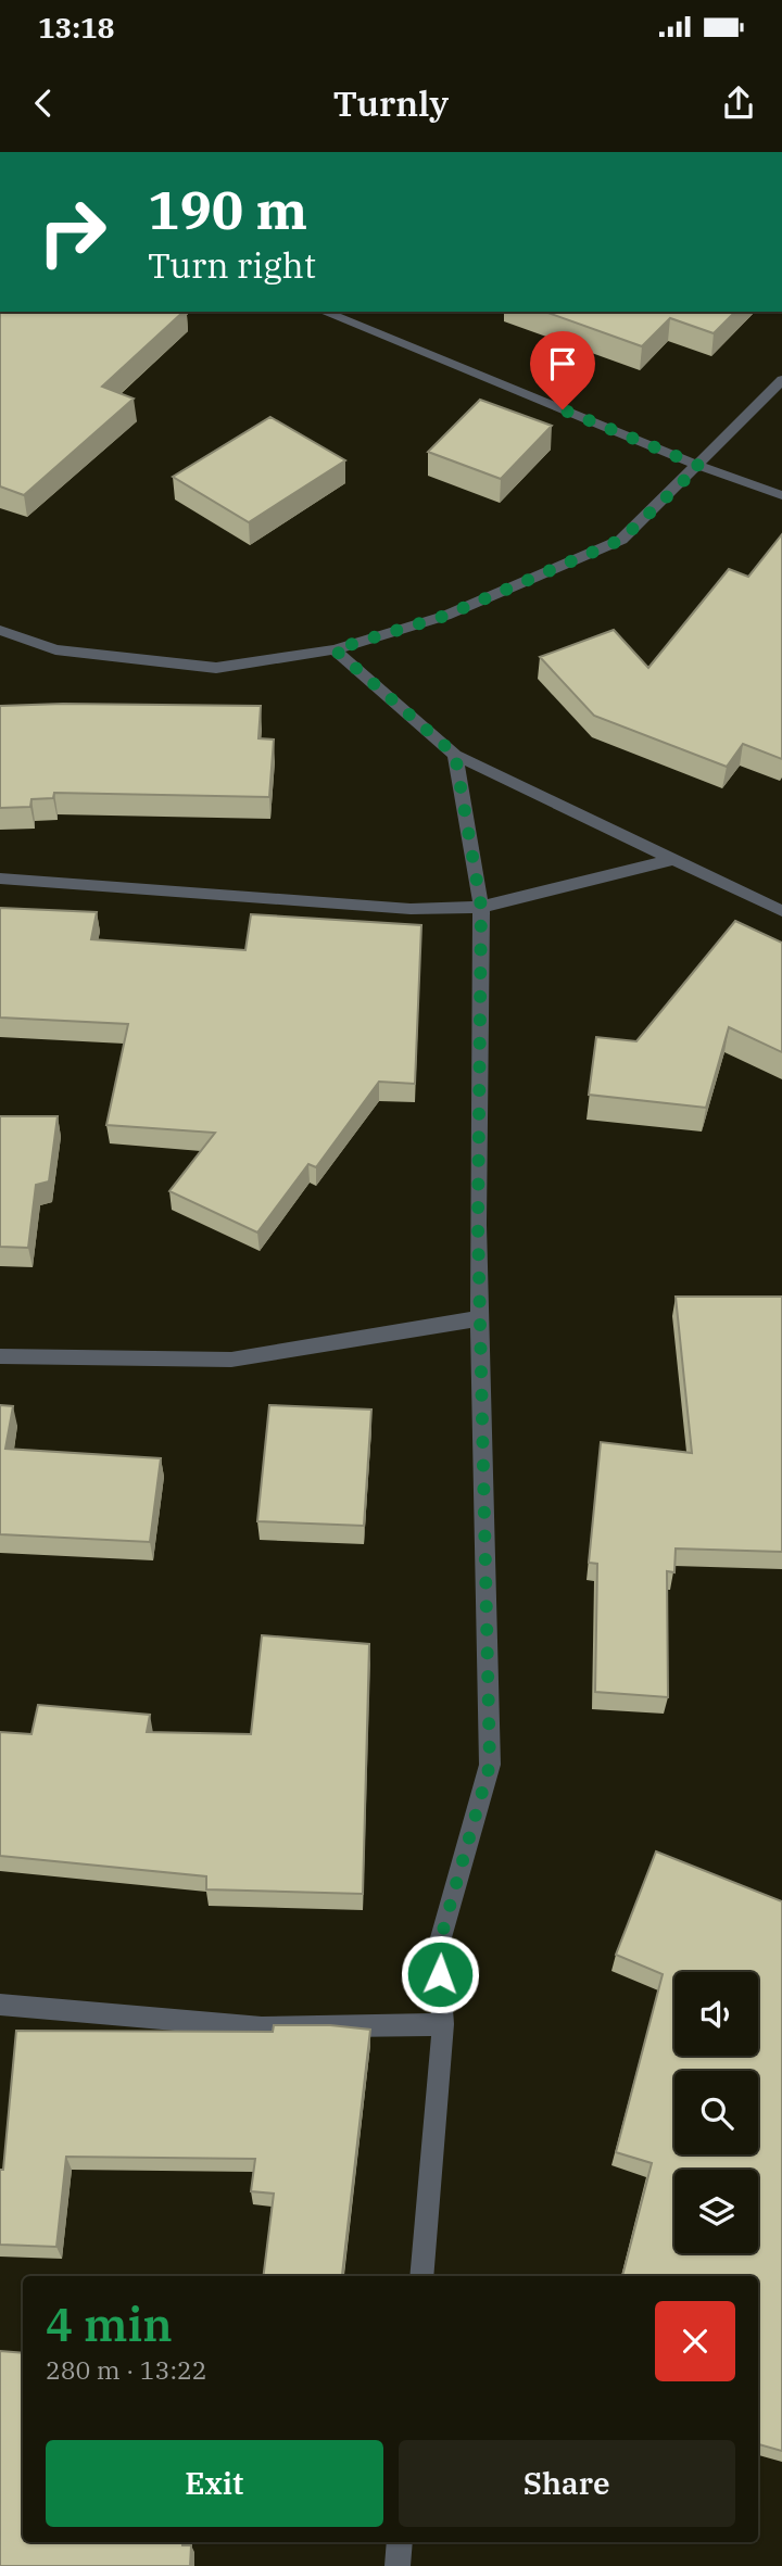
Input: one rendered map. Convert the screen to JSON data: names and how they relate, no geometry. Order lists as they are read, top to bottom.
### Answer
{
  "page": {
    "status": "13:18",
    "header": "Turnly",
    "turn": ["190 m", "Turn right"],
    "heading": ["4 min", "280 m · 13:22"],
    "buttons": ["Exit", "Share"]
  }
}
